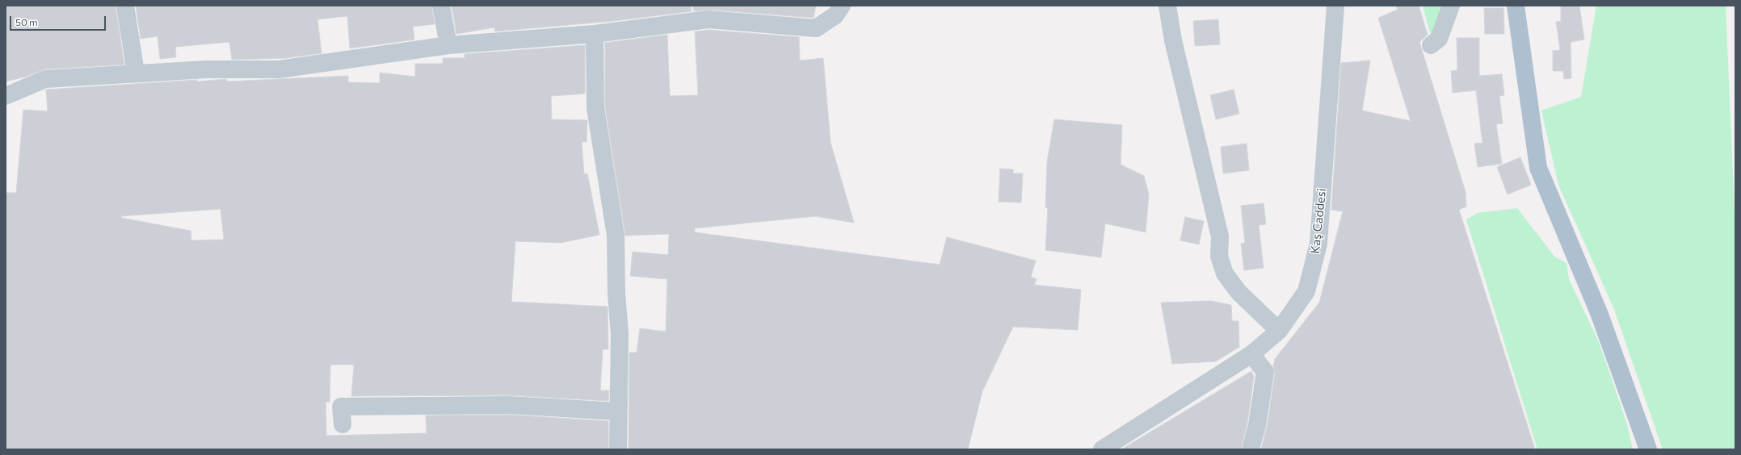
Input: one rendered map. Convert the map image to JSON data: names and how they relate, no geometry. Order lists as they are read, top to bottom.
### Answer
{
  "streets": {
    "street": ["Kaş Caddesi"]
  },
  "scale_bar": "50 m"
}
